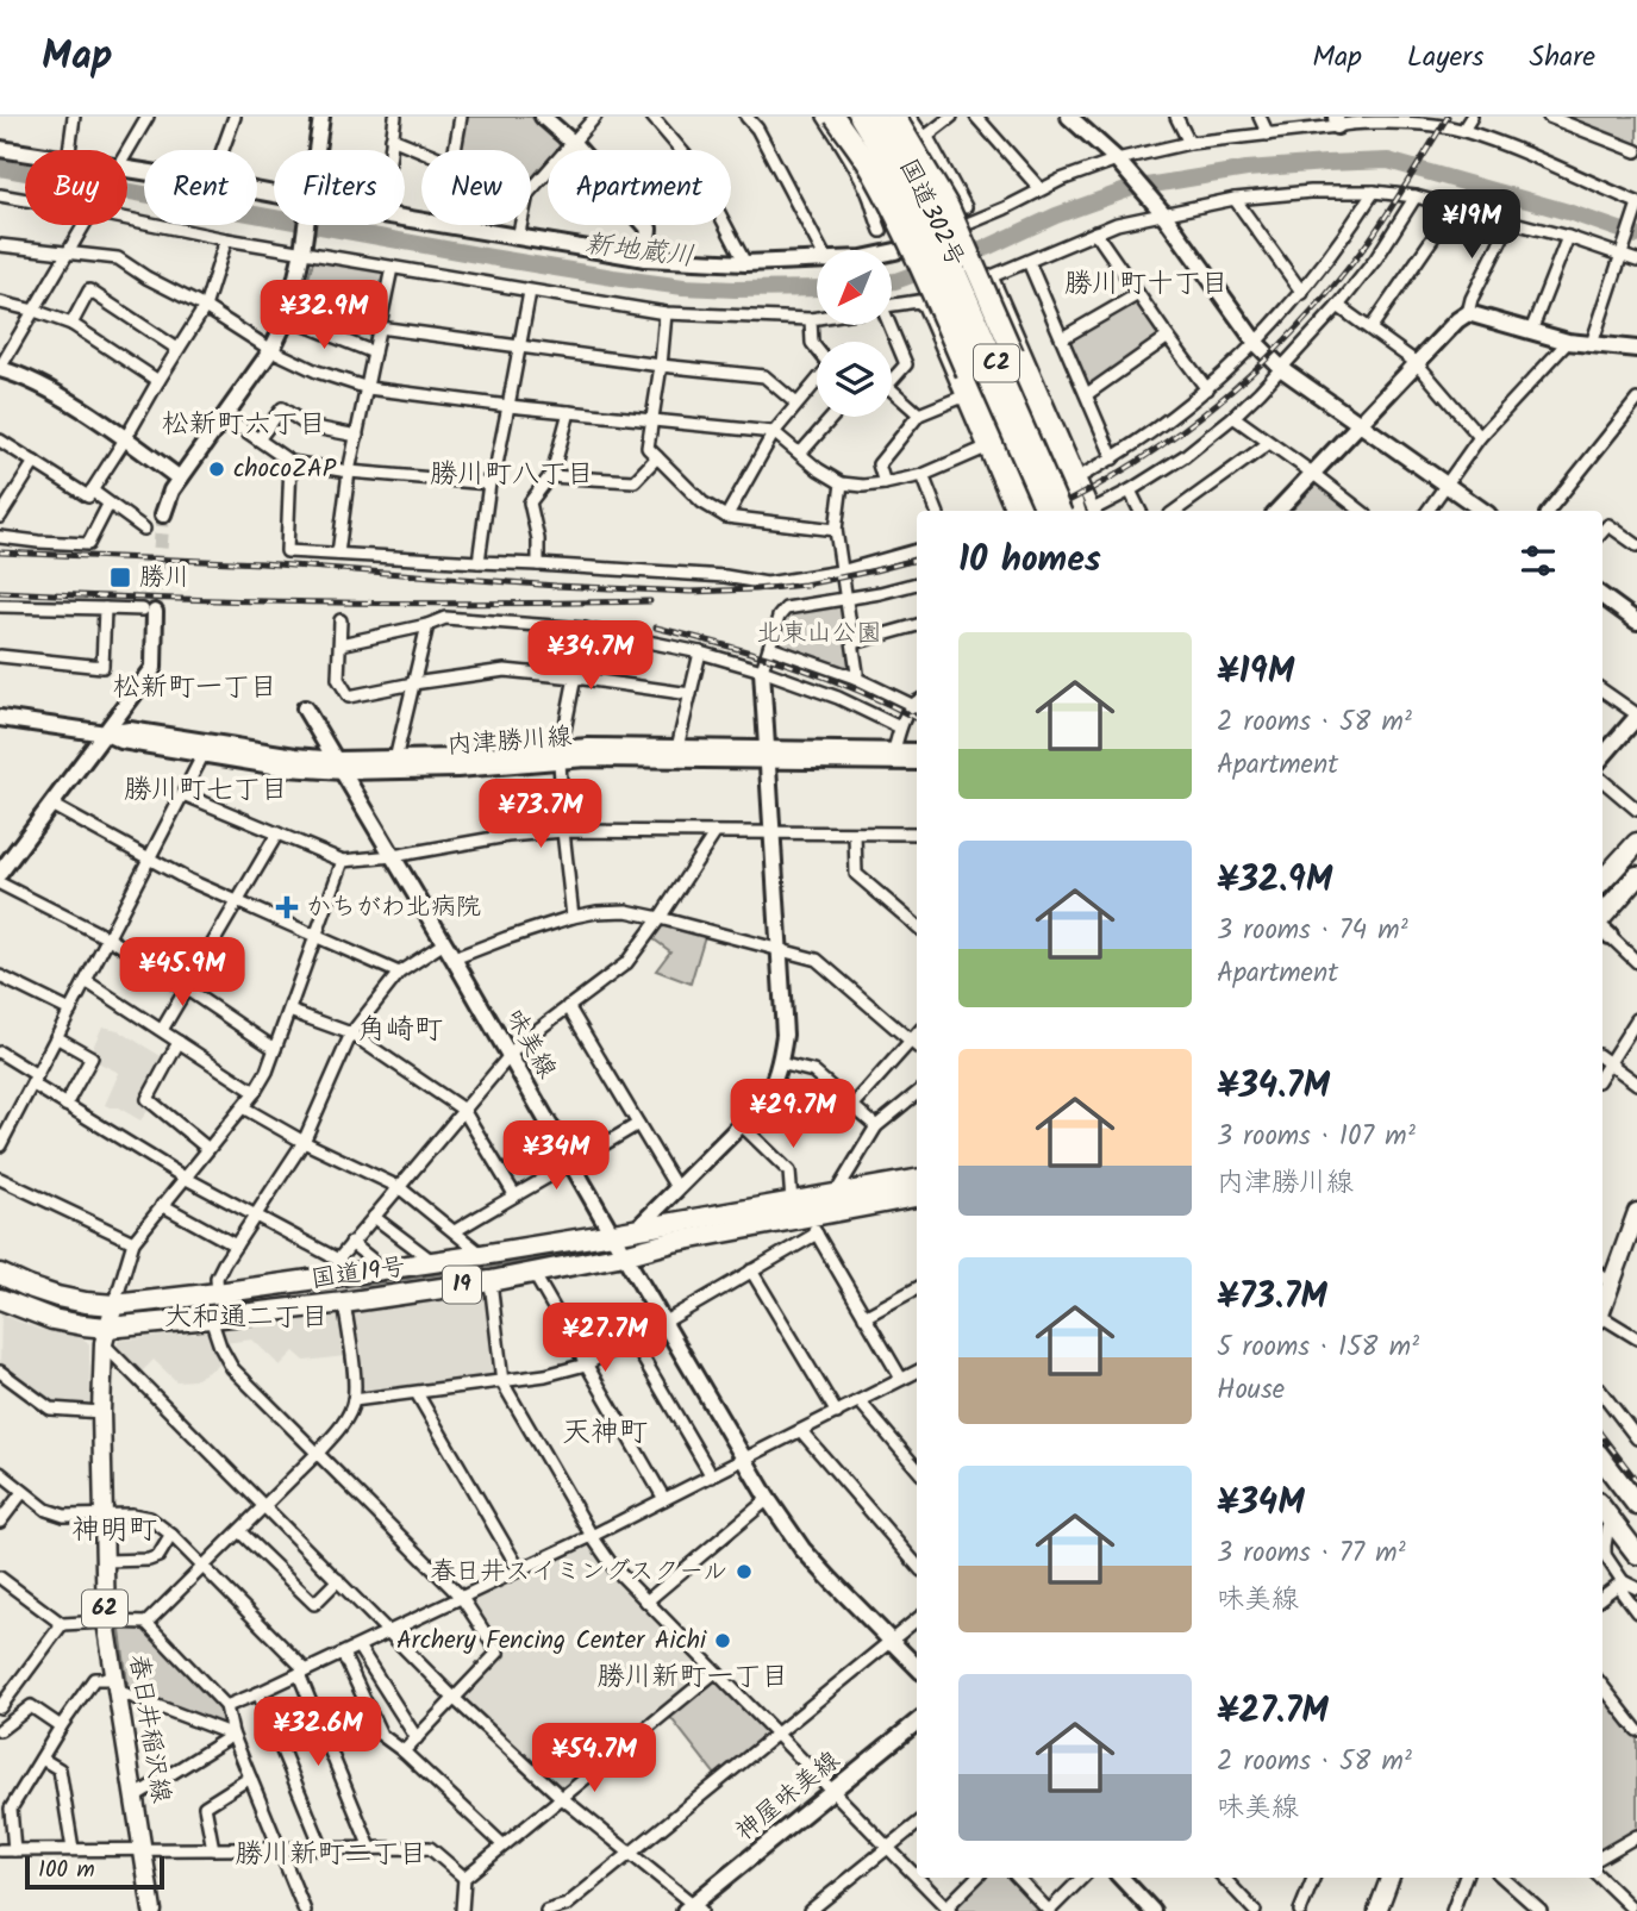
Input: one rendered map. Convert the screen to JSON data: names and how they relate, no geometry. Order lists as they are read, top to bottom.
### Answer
{
  "streets": {
    "highway": [
      "国道302号",
      "C2",
      "国道19号",
      "19"
    ],
    "main road": ["62", "春日井稲沢線"],
    "street": ["内津勝川線", "味美線", "神屋味美線"]
  },
  "crossings": [
    ["内津勝川線", "味美線"],
    ["味美線", "国道19号"],
    ["国道19号", "春日井稲沢線"]
  ],
  "districts": [
    "勝川町十丁目",
    "松新町六丁目",
    "勝川町八丁目",
    "松新町一丁目",
    "勝川町七丁目",
    "角崎町",
    "大和通二丁目",
    "天神町",
    "神明町",
    "勝川新町一丁目",
    "勝川新町二丁目"
  ],
  "water": ["新地蔵川"],
  "parks": ["北東山公園"],
  "places": {
    "other": ["chocoZAP", "春日井スイミングスクール", "Archery Fencing Center Aichi"],
    "transit": ["勝川"],
    "health": ["かちがわ北病院"]
  },
  "scale_bar": "100 m",
  "north": "bottom left",
  "page": {
    "header": "Map",
    "nav": ["Map", "Layers", "Share"],
    "chip": [
      "Buy",
      "Rent",
      "Filters",
      "New",
      "Apartment"
    ],
    "price": [
      "¥19M",
      "¥32.9M",
      "¥34.7M",
      "¥73.7M",
      "¥45.9M",
      "¥29.7M",
      "¥34M",
      "¥27.7M",
      "¥32.6M",
      "¥54.7M"
    ],
    "heading": "10 homes",
    "list": [
      {
        "name": "¥19M",
        "note": "2 rooms · 58 m² · Apartment"
      },
      {
        "name": "¥32.9M",
        "note": "3 rooms · 74 m² · Apartment"
      },
      {
        "name": "¥34.7M",
        "note": "3 rooms · 107 m² · 内津勝川線"
      },
      {
        "name": "¥73.7M",
        "note": "5 rooms · 158 m² · House"
      },
      {
        "name": "¥34M",
        "note": "3 rooms · 77 m² · 味美線"
      },
      {
        "name": "¥27.7M",
        "note": "2 rooms · 58 m² · 味美線"
      }
    ],
    "scale": "100 m"
  }
}
